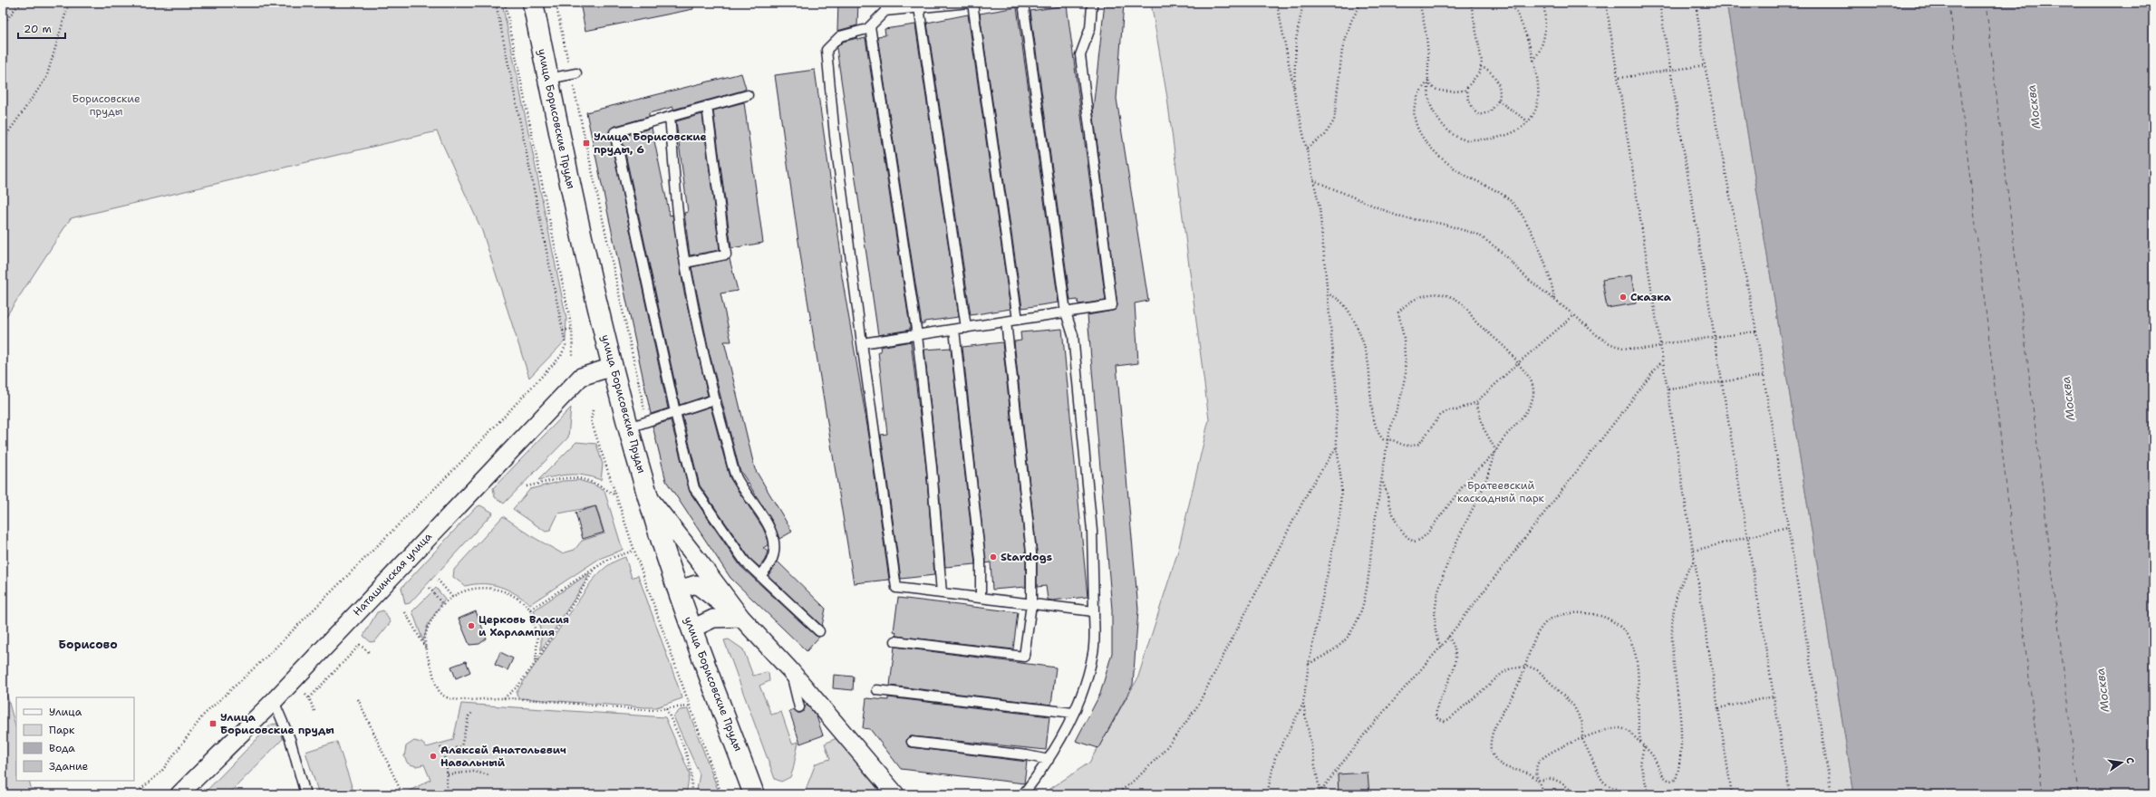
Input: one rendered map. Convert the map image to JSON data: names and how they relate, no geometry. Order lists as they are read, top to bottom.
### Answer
{
  "streets": {
    "main road": ["улица Борисовские Пруды"],
    "street": ["Наташинская улица"]
  },
  "crossings": [
    ["улица Борисовские Пруды", "Наташинская улица"]
  ],
  "districts": ["Борисово"],
  "water": ["Москва"],
  "parks": ["Борисовские пруды", "Братеевский каскадный парк"],
  "places": {
    "transit": ["Улица Борисовские пруды, 6", "Улица Борисовские пруды"],
    "other": [
      "Сказка",
      "Stardogs",
      "Церковь Власия и Харлампия",
      "Алексей Анатольевич Навальный"
    ]
  },
  "legend": [
    "Улица",
    "Парк",
    "Вода",
    "Здание"
  ],
  "scale_bar": "20 m",
  "north": "right"
}
